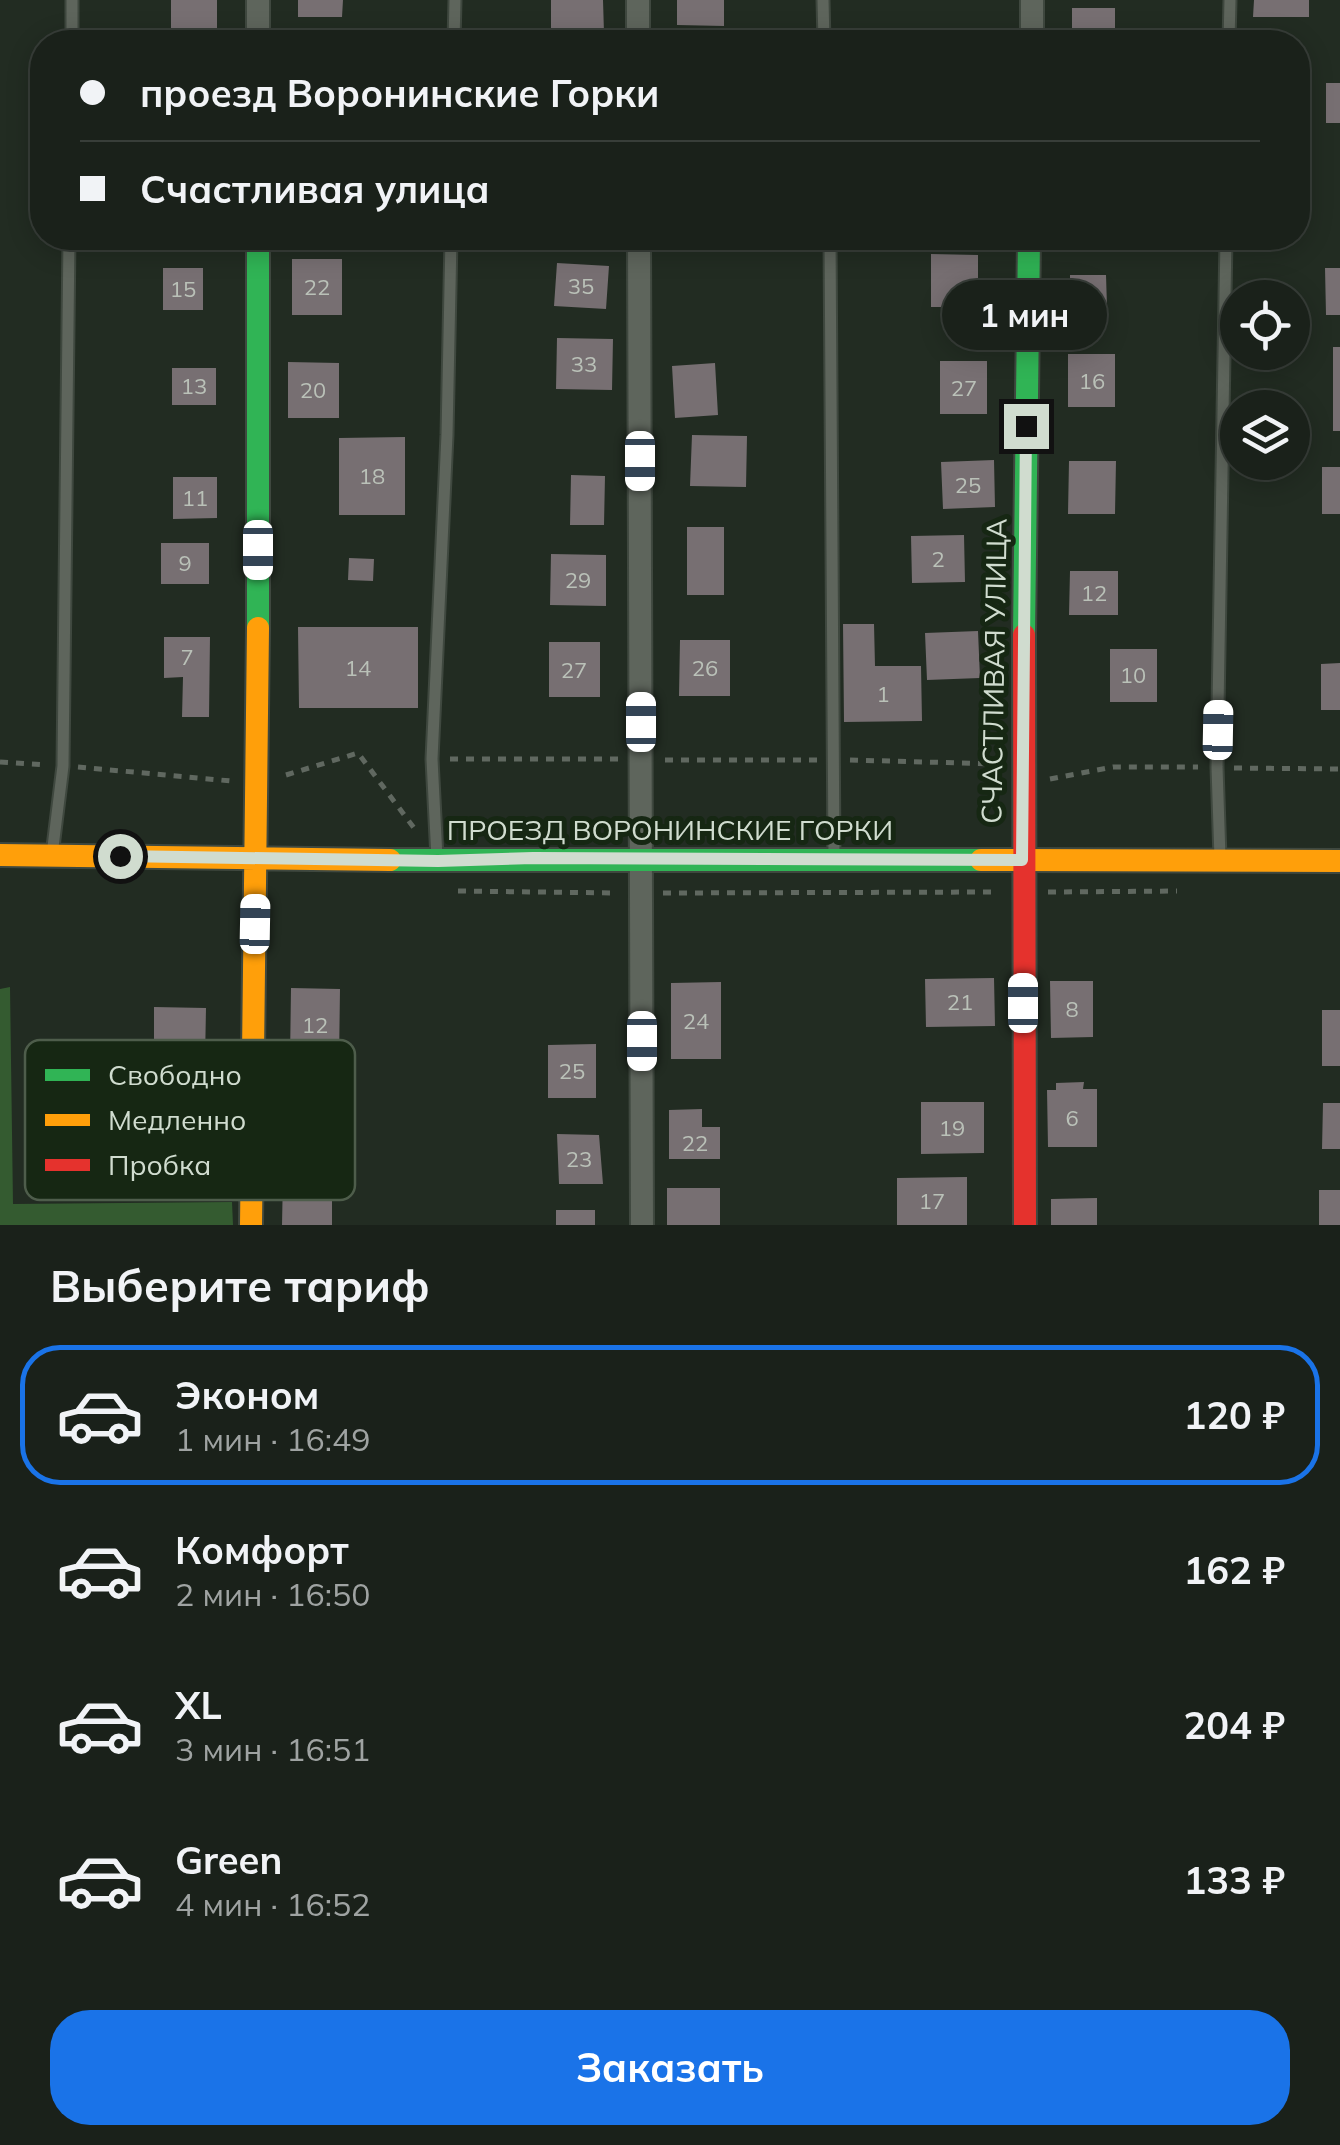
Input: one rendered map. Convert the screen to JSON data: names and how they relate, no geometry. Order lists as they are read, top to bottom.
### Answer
{
  "streets": {
    "street": ["СЧАСТЛИВАЯ УЛИЦА", "ПРОЕЗД ВОРОНИНСКИЕ ГОРКИ"]
  },
  "crossings": [
    ["СЧАСТЛИВАЯ УЛИЦА", "ПРОЕЗД ВОРОНИНСКИЕ ГОРКИ"]
  ],
  "house_numbers": [
    "35",
    "22",
    "15",
    "33",
    "16",
    "13",
    "27",
    "20",
    "18",
    "25",
    "11",
    "2",
    "9",
    "29",
    "12",
    "7",
    "14",
    "26",
    "27",
    "10",
    "1",
    "21",
    "8",
    "24",
    "12",
    "25",
    "6",
    "19",
    "22",
    "23",
    "17"
  ],
  "legend": ["Свободно", "Медленно", "Пробка"],
  "page": {
    "banner": ["проезд Воронинские Горки", "Счастливая улица"],
    "bubble": "1 мин",
    "heading": "Выберите тариф",
    "list": [
      {
        "name": "Эконом",
        "note": "1 мин · 16:49",
        "value": "120 ₽"
      },
      {
        "name": "Комфорт",
        "note": "2 мин · 16:50",
        "value": "162 ₽"
      },
      {
        "name": "XL",
        "note": "3 мин · 16:51",
        "value": "204 ₽"
      },
      {
        "name": "Green",
        "note": "4 мин · 16:52",
        "value": "133 ₽"
      }
    ],
    "buttons": "Заказать"
  }
}
